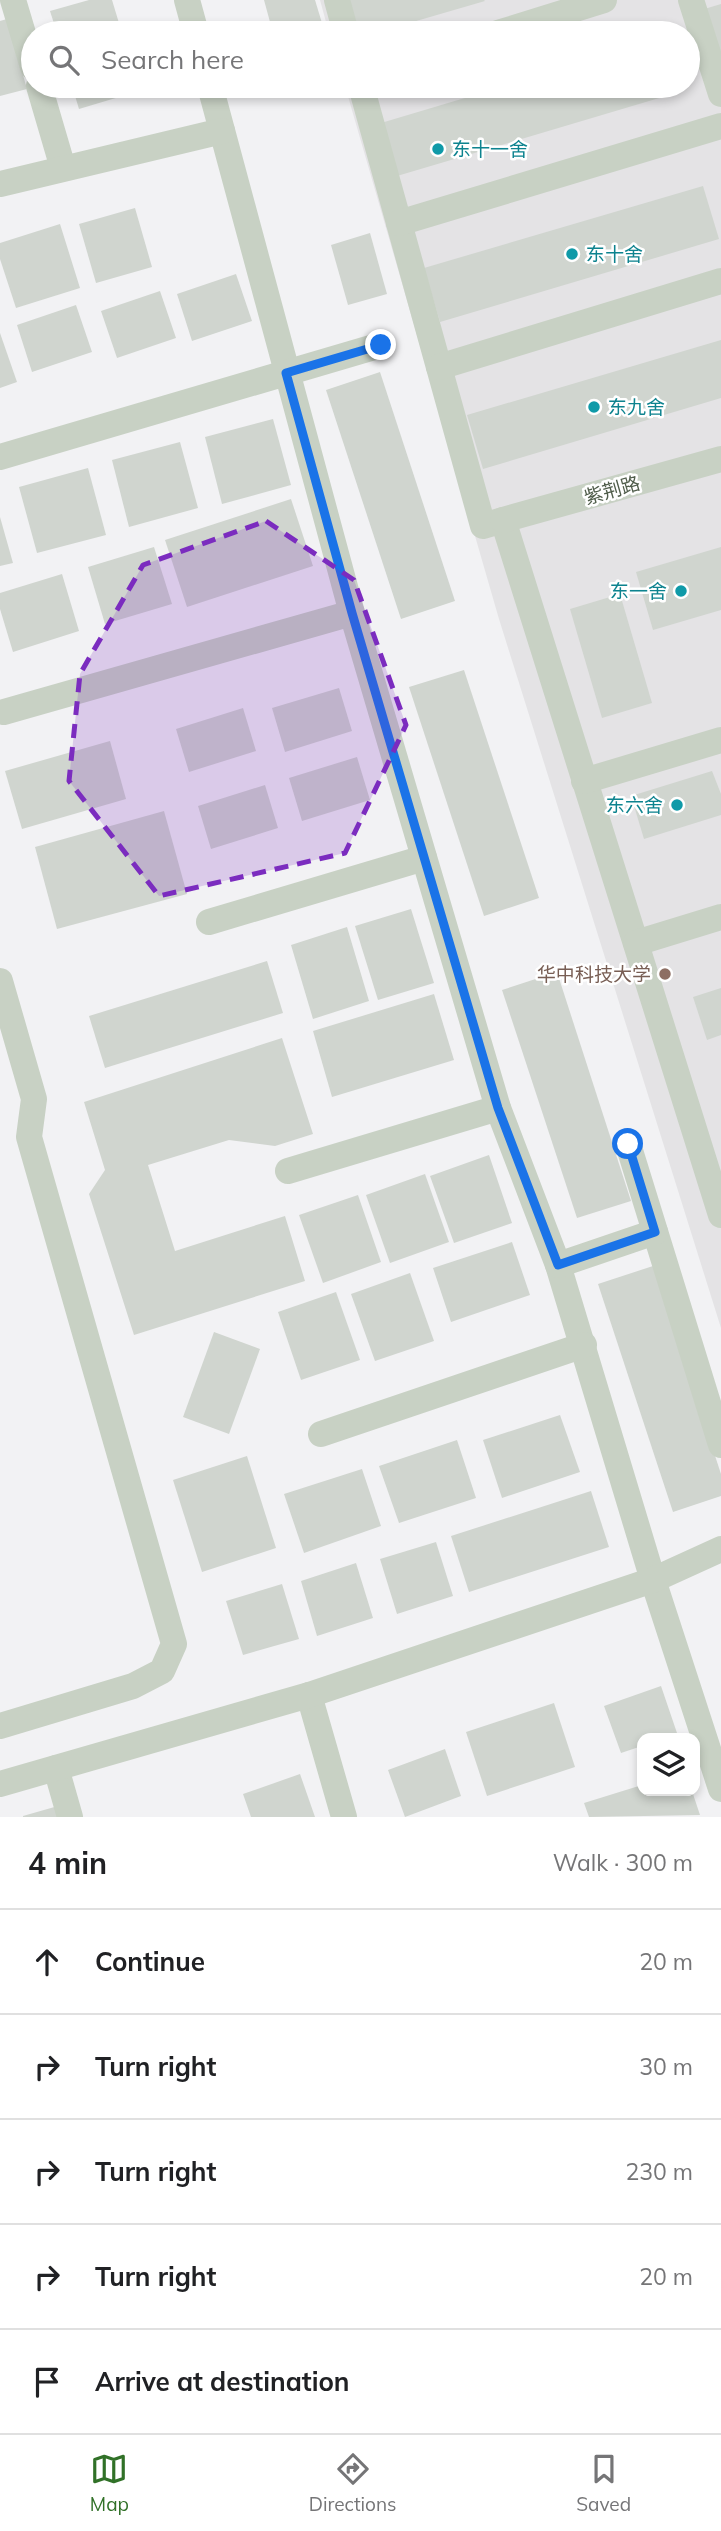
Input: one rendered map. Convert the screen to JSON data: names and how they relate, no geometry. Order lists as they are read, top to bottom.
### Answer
{
  "streets": {
    "street": ["紫荆路"]
  },
  "places": [
    "东十一舍",
    "东十舍",
    "东九舍",
    "东一舍",
    "东六舍",
    "华中科技大学"
  ],
  "page": {
    "search": "Search here",
    "heading": ["4 min", "Walk · 300 m"],
    "list": [
      ["Continue", "20 m"],
      ["Turn right", "30 m"],
      ["Turn right", "230 m"],
      ["Turn right", "20 m"],
      "Arrive at destination"
    ],
    "nav": ["Map", "Directions", "Saved"]
  }
}
